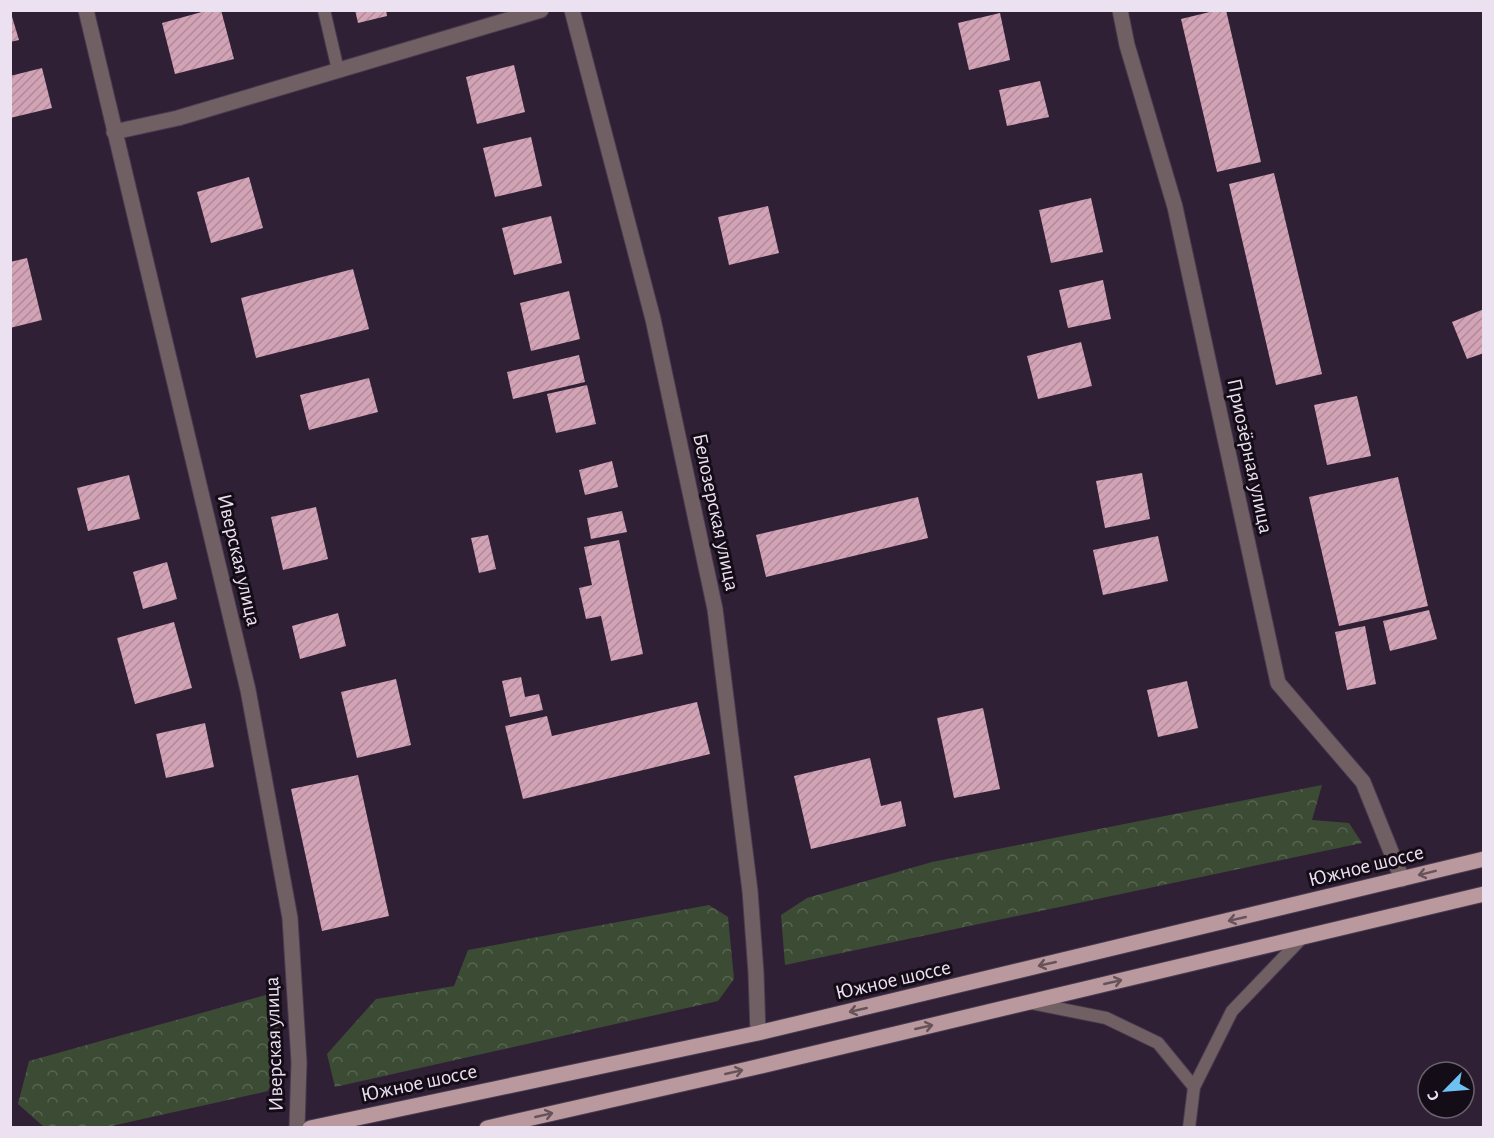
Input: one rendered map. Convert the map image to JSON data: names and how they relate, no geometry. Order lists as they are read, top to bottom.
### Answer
{
  "streets": {
    "main road": ["Южное шоссе"],
    "street": ["Приозёрная улица", "Белозерская улица", "Иверская улица"]
  },
  "crossings": [
    ["Приозёрная улица", "Южное шоссе"],
    ["Белозерская улица", "Южное шоссе"]
  ],
  "north": "bottom left"
}
